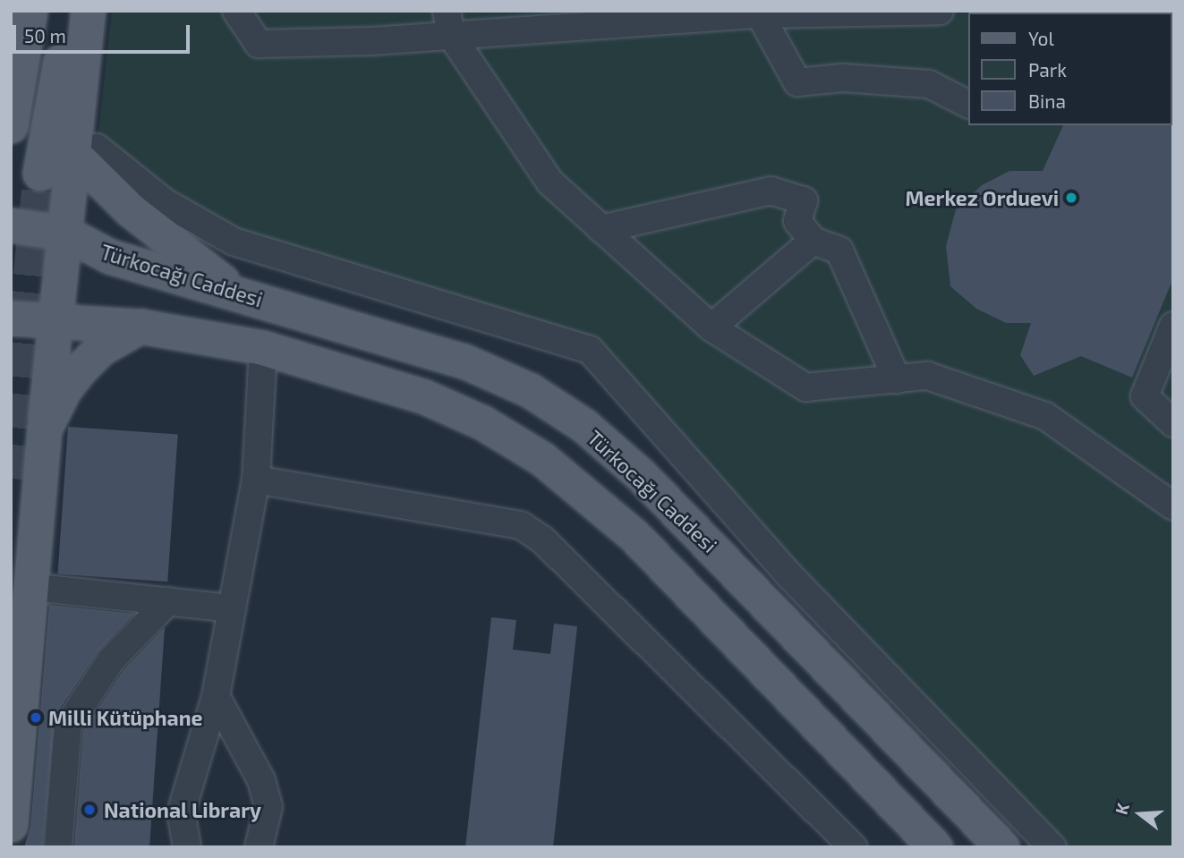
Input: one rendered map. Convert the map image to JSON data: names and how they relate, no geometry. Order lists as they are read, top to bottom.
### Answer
{
  "streets": {
    "main road": ["Türkocağı Caddesi"]
  },
  "places": ["Merkez Orduevi", "Milli Kütüphane", "National Library"],
  "legend": ["Yol", "Park", "Bina"],
  "scale_bar": "50 m",
  "north": "left"
}
